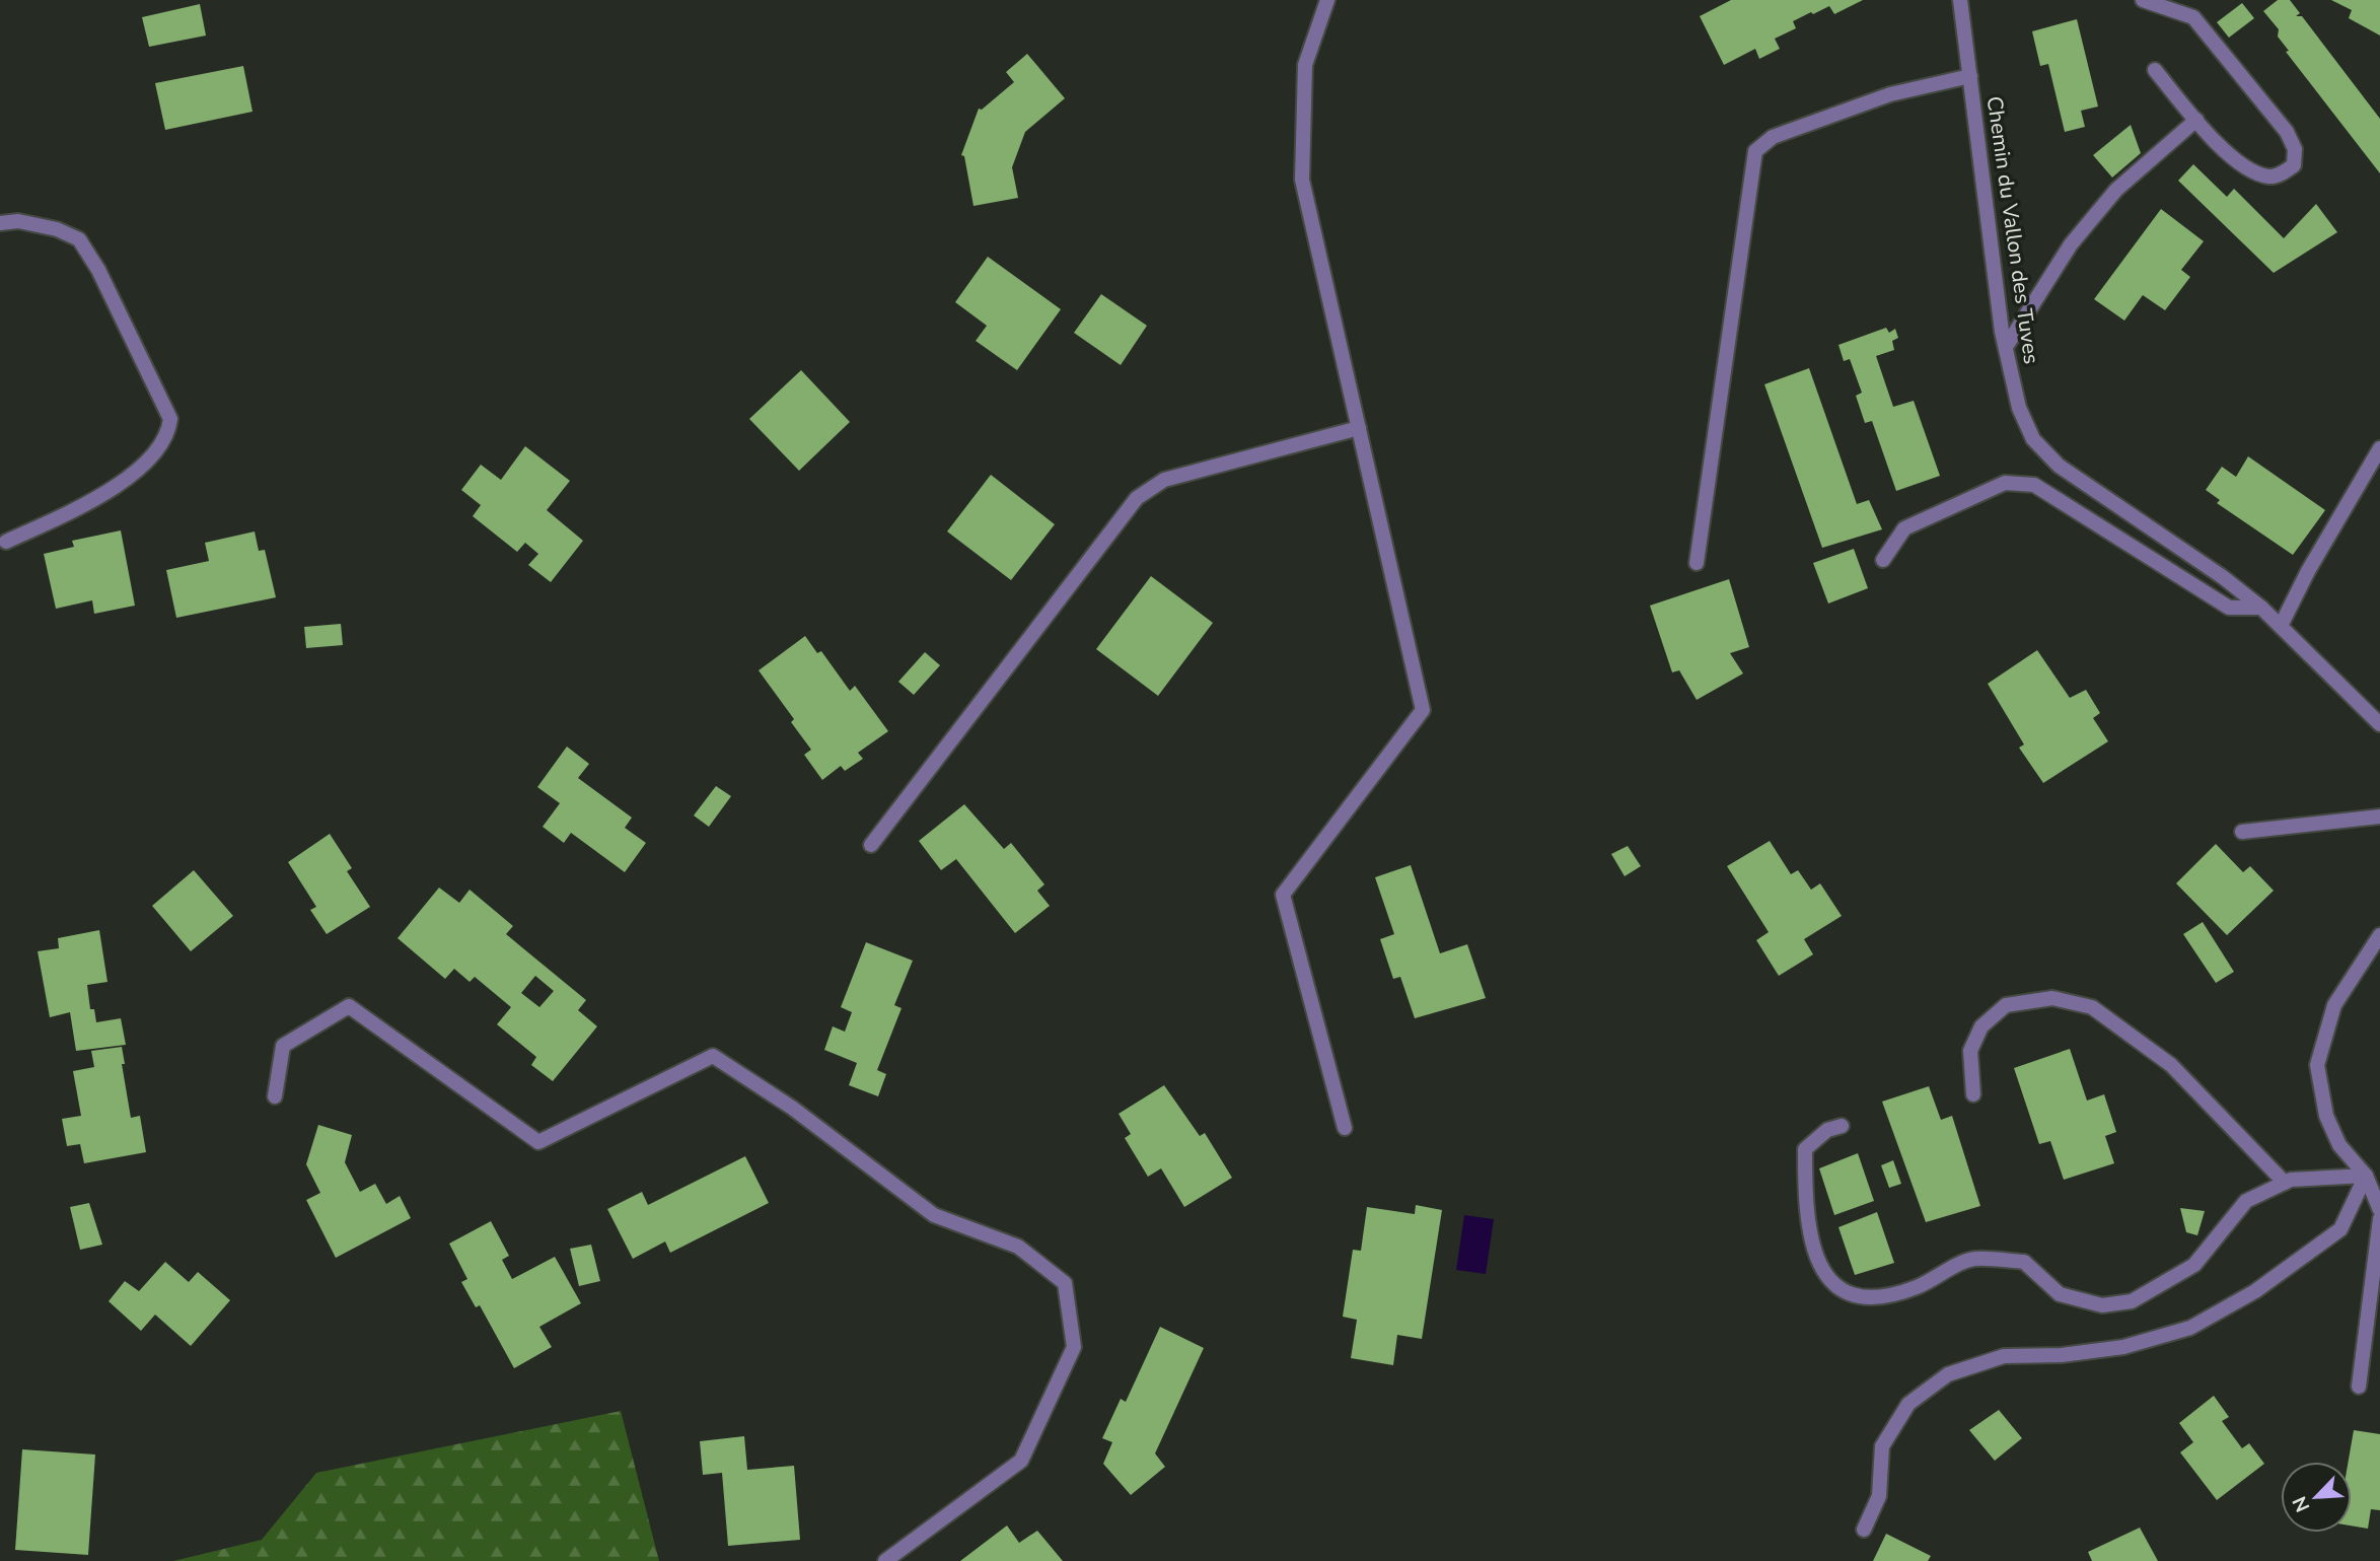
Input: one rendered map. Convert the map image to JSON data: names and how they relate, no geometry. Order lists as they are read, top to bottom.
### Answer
{
  "streets": {
    "street": ["Chemin du Vallon des Tuves"]
  },
  "north": "bottom left"
}
